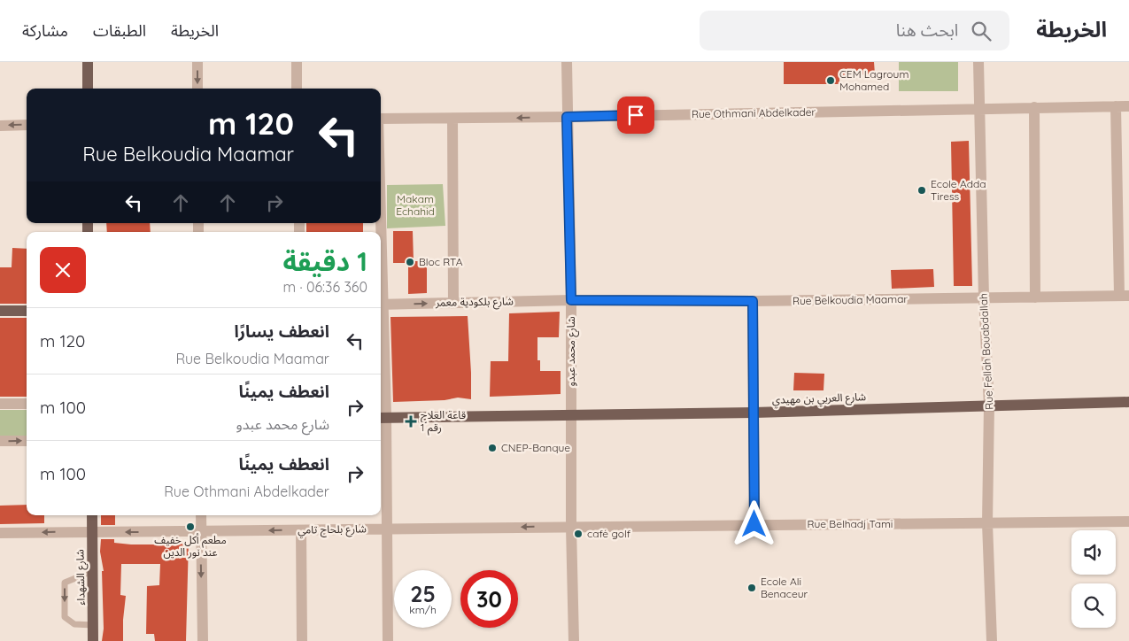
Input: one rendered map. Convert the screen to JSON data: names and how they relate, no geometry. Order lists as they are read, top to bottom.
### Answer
{
  "streets": {
    "main road": ["شارع العربي بن مهيدي", "شارع الشهداء"],
    "street": [
      "Rue Othmani Abdelkader",
      "Rue Belkoudia Maamar",
      "شارع بلكودية معمر",
      "شارع محمد عبدو",
      "Rue Fellah Bouabdallah",
      "Rue Belhadj Tami",
      "شارع بلحاج تامي"
    ]
  },
  "crossings": [
    ["Rue Othmani Abdelkader", "شارع محمد عبدو"],
    ["Rue Othmani Abdelkader", "Rue Fellah Bouabdallah"],
    ["Rue Belkoudia Maamar", "شارع بلكودية معمر"],
    ["Rue Belkoudia Maamar", "شارع محمد عبدو"],
    ["Rue Belkoudia Maamar", "Rue Fellah Bouabdallah"],
    ["شارع بلكودية معمر", "شارع محمد عبدو"],
    ["شارع محمد عبدو", "شارع العربي بن مهيدي"],
    ["شارع محمد عبدو", "Rue Belhadj Tami"],
    ["شارع محمد عبدو", "شارع بلحاج تامي"],
    ["Rue Fellah Bouabdallah", "شارع العربي بن مهيدي"],
    ["Rue Fellah Bouabdallah", "Rue Belhadj Tami"],
    ["Rue Belhadj Tami", "شارع بلحاج تامي"],
    ["شارع بلحاج تامي", "شارع الشهداء"]
  ],
  "one_way": ["شارع بلكودية معمر", "شارع بلحاج تامي"],
  "parks": ["Makam Echahid"],
  "places": {
    "other": [
      "CEM Lagroum Mohamed",
      "Ecole Adda Tiress",
      "Bloc RTA",
      "CNEP-Banque",
      "مطعم أكل خفيف عند نور الدين",
      "cafė golf",
      "Ecole Ali Benaceur"
    ],
    "health": ["قاعة العلاج رقم 1"]
  },
  "page": {
    "header": "الخريطة",
    "search": "ابحث هنا",
    "nav": ["الخريطة", "الطبقات", "مشاركة"],
    "turn": ["120 m", "Rue Belkoudia Maamar"],
    "heading": ["1 دقيقة", "360 m · 06:36"],
    "list": [
      {
        "name": "انعطف يسارًا",
        "note": "Rue Belkoudia Maamar",
        "value": "120 m"
      },
      {
        "name": "انعطف يمينًا",
        "note": "شارع محمد عبدو",
        "value": "100 m"
      },
      {
        "name": "انعطف يمينًا",
        "note": "Rue Othmani Abdelkader",
        "value": "100 m"
      }
    ],
    "speed": "25 km/h",
    "limit": "30"
  }
}
